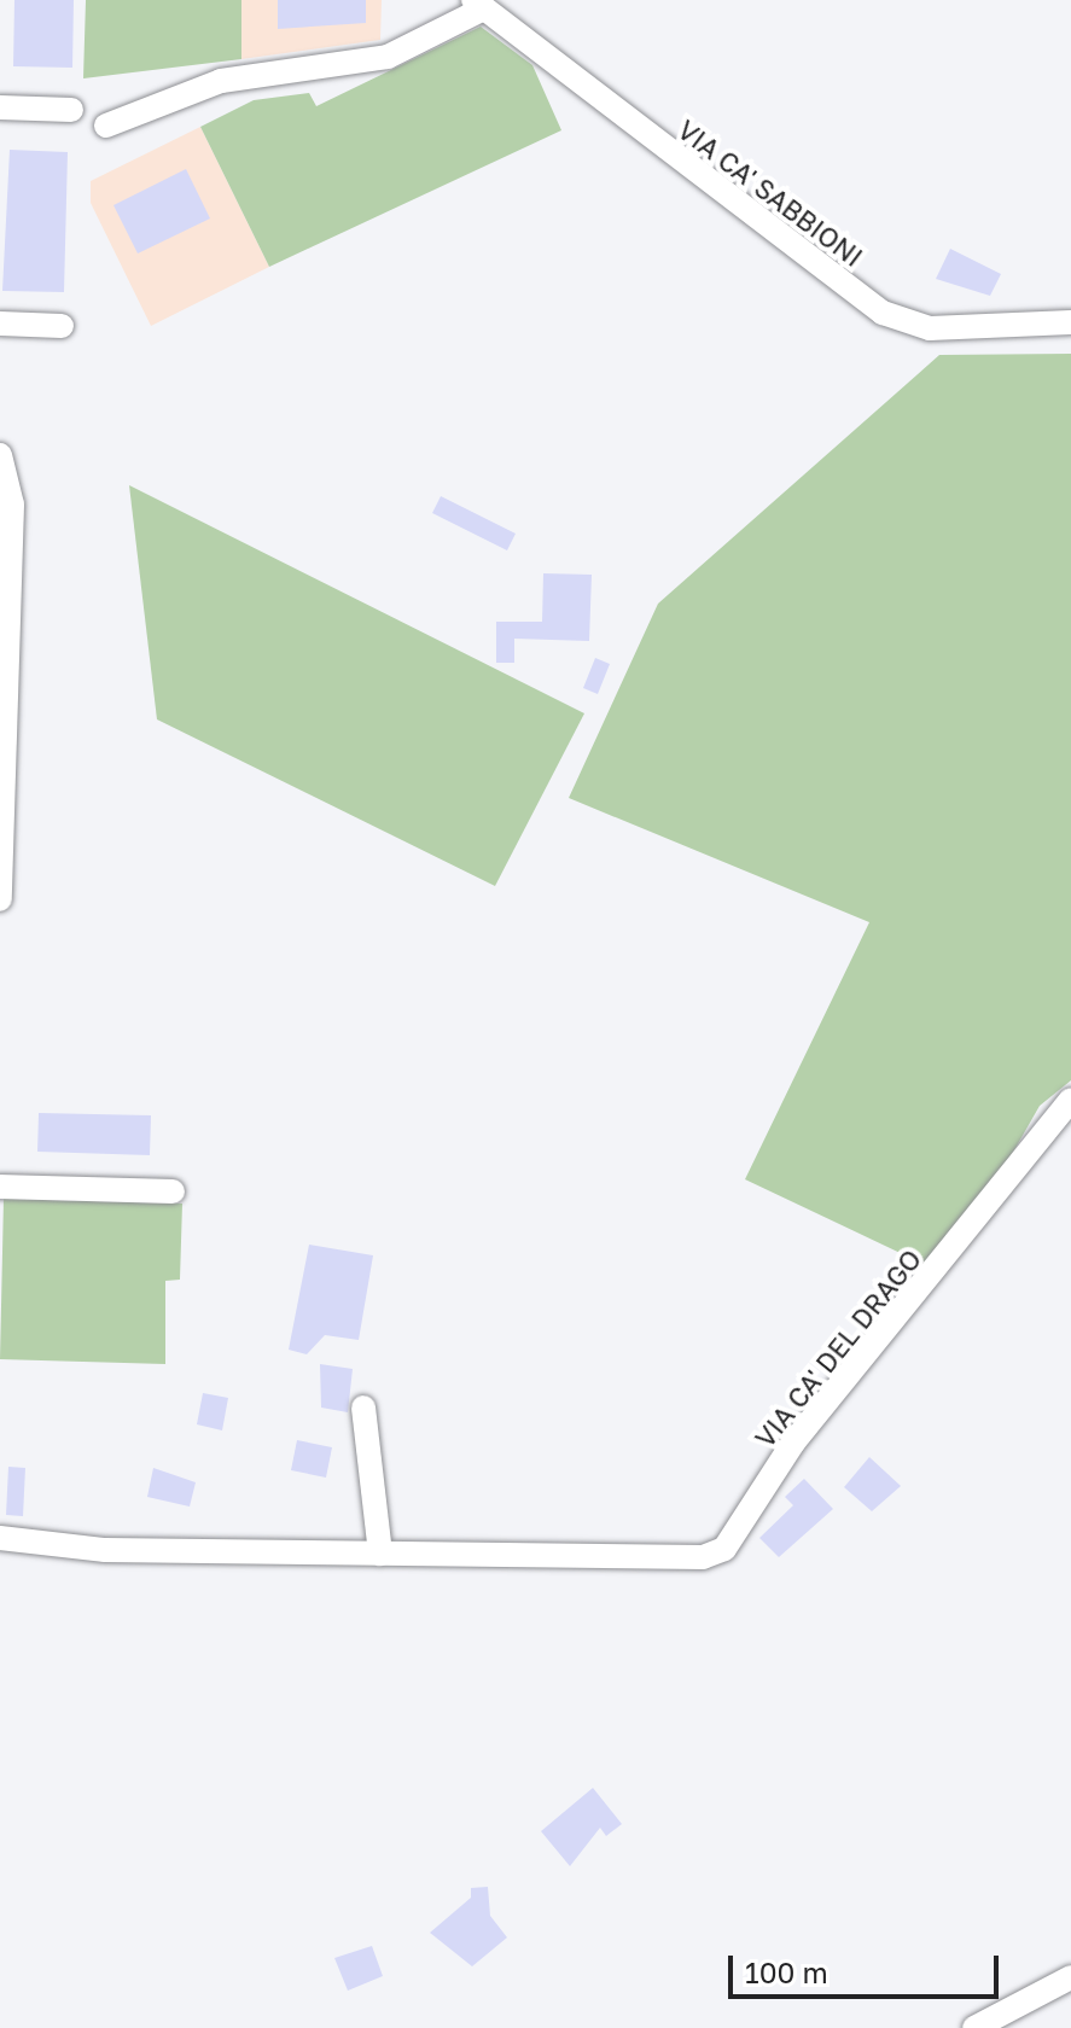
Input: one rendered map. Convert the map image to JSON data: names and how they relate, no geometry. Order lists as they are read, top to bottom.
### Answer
{
  "streets": {
    "street": ["VIA CA' SABBIONI", "VIA CA' DEL DRAGO"]
  },
  "scale_bar": "100 m"
}
